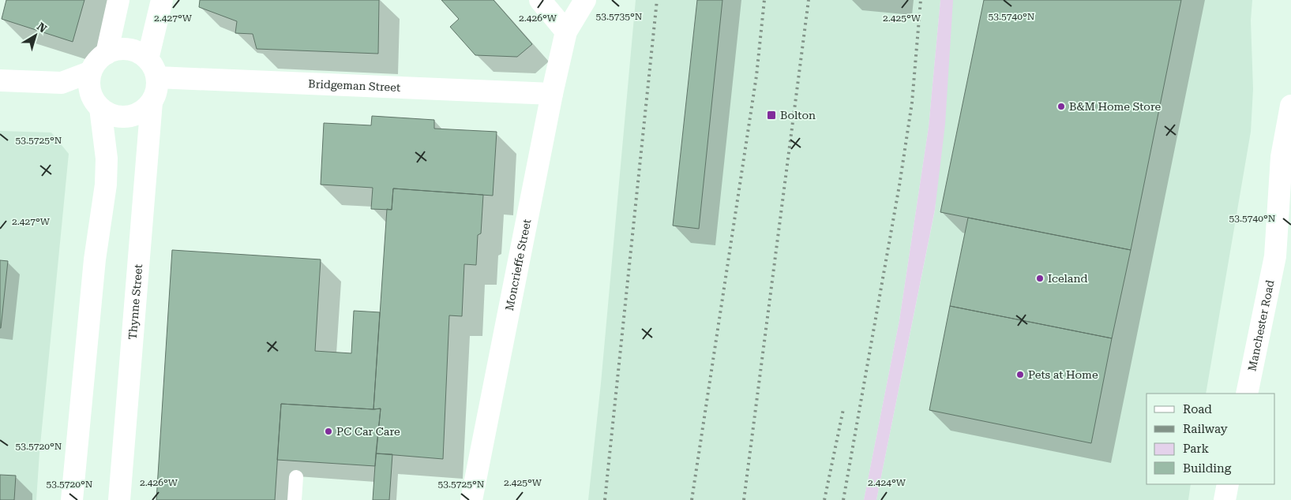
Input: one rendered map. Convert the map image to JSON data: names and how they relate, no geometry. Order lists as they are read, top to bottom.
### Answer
{
  "streets": {
    "street": [
      "Bridgeman Street",
      "Moncrieffe Street",
      "Thynne Street",
      "Manchester Road"
    ]
  },
  "crossings": [
    ["Bridgeman Street", "Moncrieffe Street"],
    ["Bridgeman Street", "Thynne Street"]
  ],
  "places": {
    "other": [
      "B&M Home Store",
      "Iceland",
      "Pets at Home",
      "PC Car Care"
    ],
    "transit": ["Bolton"]
  },
  "legend": [
    "Road",
    "Railway",
    "Park",
    "Building"
  ],
  "north": "top right",
  "coordinates": [
    "53.5735°N",
    "53.5740°N",
    "2.427°W",
    "2.426°W",
    "2.425°W",
    "53.5725°N",
    "53.5720°N",
    "2.424°W"
  ]
}
